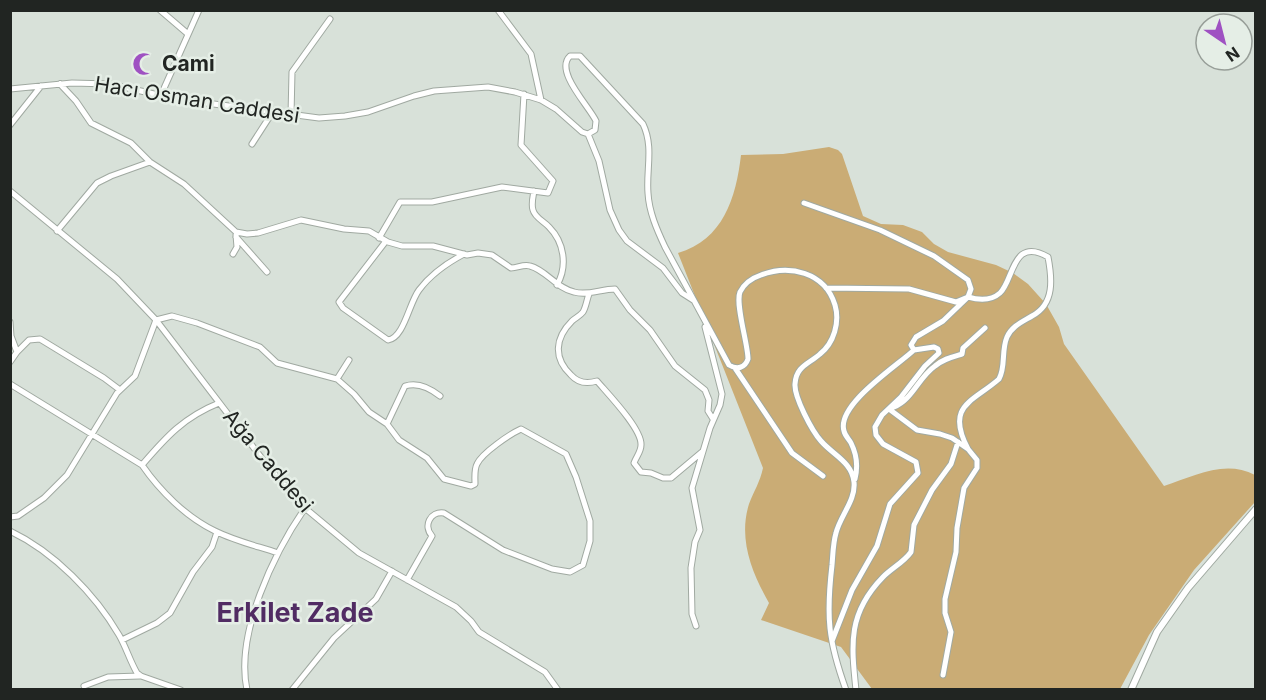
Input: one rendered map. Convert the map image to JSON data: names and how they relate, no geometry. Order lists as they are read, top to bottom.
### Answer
{
  "streets": {
    "street": ["Hacı Osman Caddesi", "Ağa Caddesi"]
  },
  "districts": ["Erkilet Zade"],
  "places": {
    "mosque": ["Cami"]
  },
  "north": "bottom right"
}
